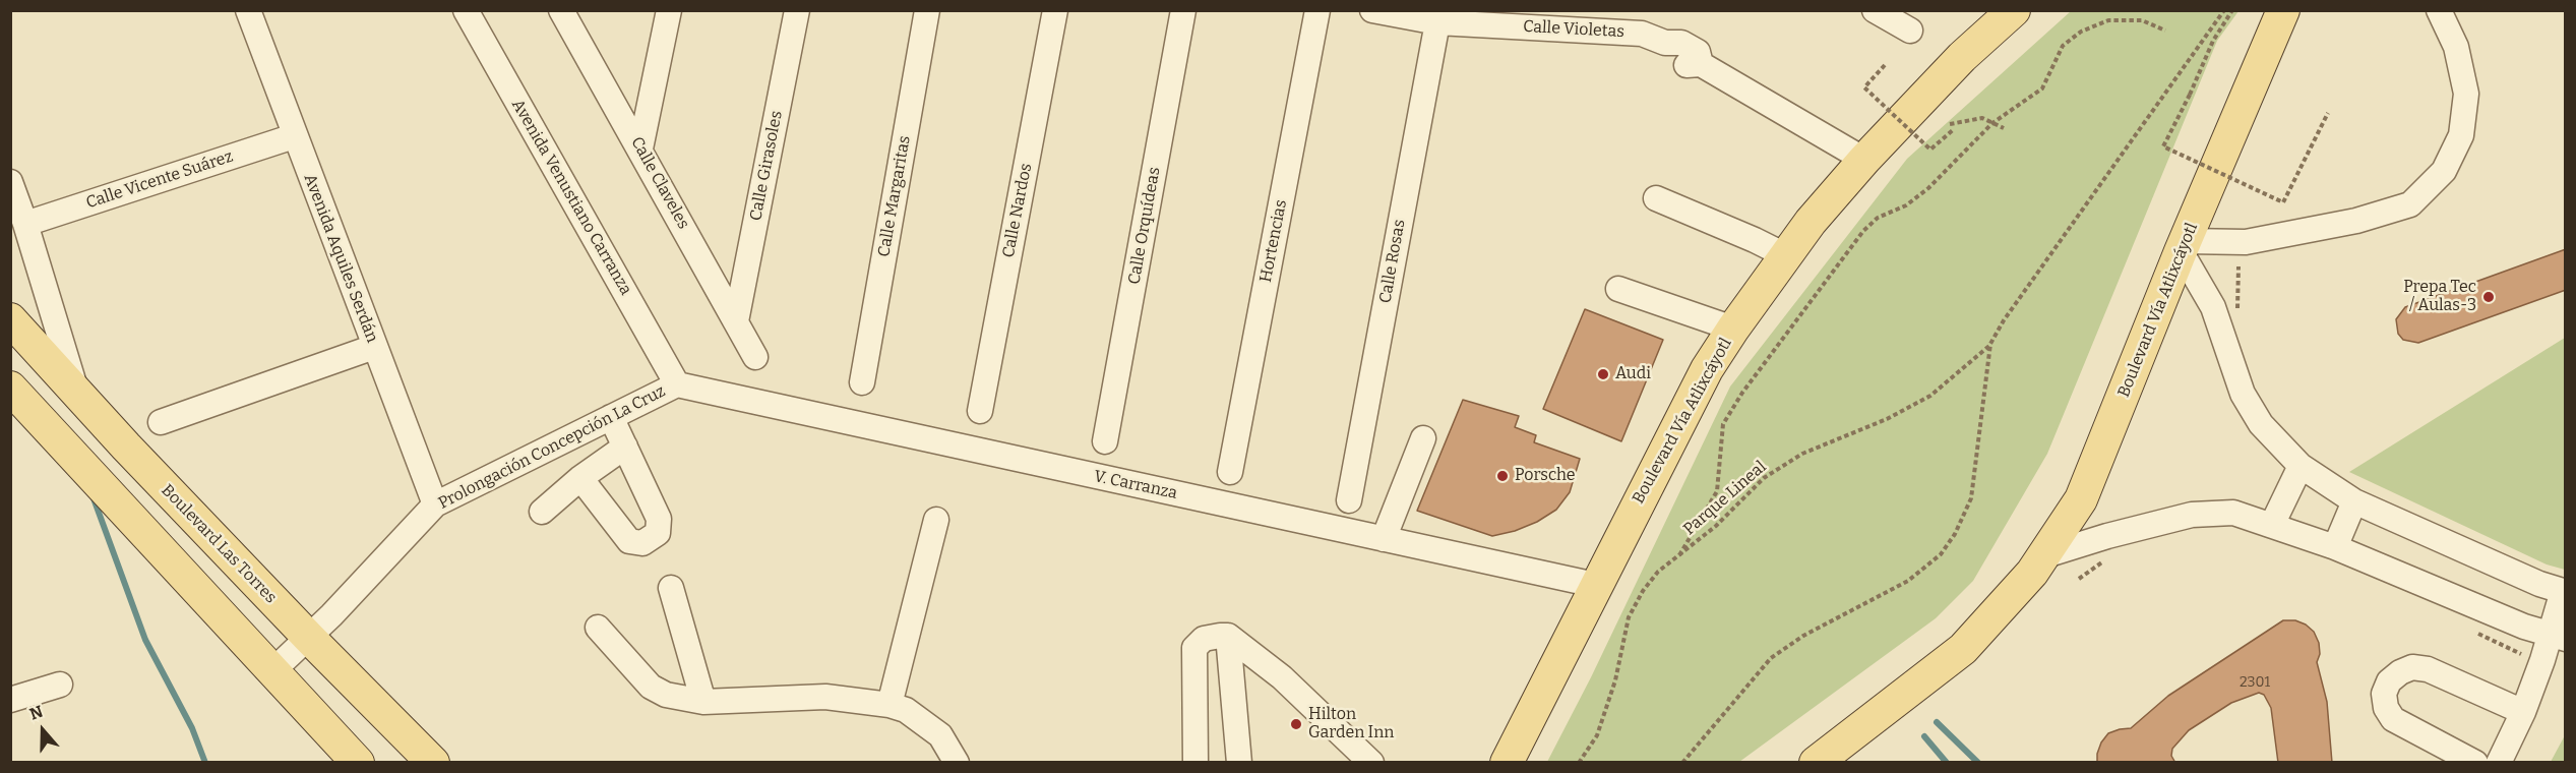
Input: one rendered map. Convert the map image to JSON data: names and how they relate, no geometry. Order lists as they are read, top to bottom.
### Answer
{
  "streets": {
    "main road": ["Boulevard Vía Atlixcáyotl", "Boulevard Las Torres"],
    "street": [
      "Calle Violetas",
      "Calle Girasoles",
      "Calle Vicente Suárez",
      "Calle Claveles",
      "Calle Margaritas",
      "Avenida Venustiano Carranza",
      "Calle Nardos",
      "Calle Orquídeas",
      "Hortencias",
      "Avenida Aquiles Serdán",
      "Calle Rosas",
      "Prolongación Concepción La Cruz",
      "V. Carranza"
    ],
    "path": ["Parque Lineal"]
  },
  "crossings": [
    ["Calle Violetas", "Calle Rosas"],
    ["Calle Violetas", "Boulevard Vía Atlixcáyotl"],
    ["Calle Girasoles", "Calle Claveles"],
    ["Calle Vicente Suárez", "Avenida Aquiles Serdán"],
    ["Avenida Venustiano Carranza", "Prolongación Concepción La Cruz"],
    ["Avenida Venustiano Carranza", "V. Carranza"],
    ["Avenida Aquiles Serdán", "Prolongación Concepción La Cruz"],
    ["Boulevard Vía Atlixcáyotl", "V. Carranza"],
    ["Prolongación Concepción La Cruz", "V. Carranza"],
    ["Prolongación Concepción La Cruz", "Boulevard Las Torres"]
  ],
  "places": [
    "Prepa Tec / Aulas-3",
    "Audi",
    "Porsche",
    "Hilton Garden Inn"
  ],
  "house_numbers": ["2301"],
  "north": "top"
}
